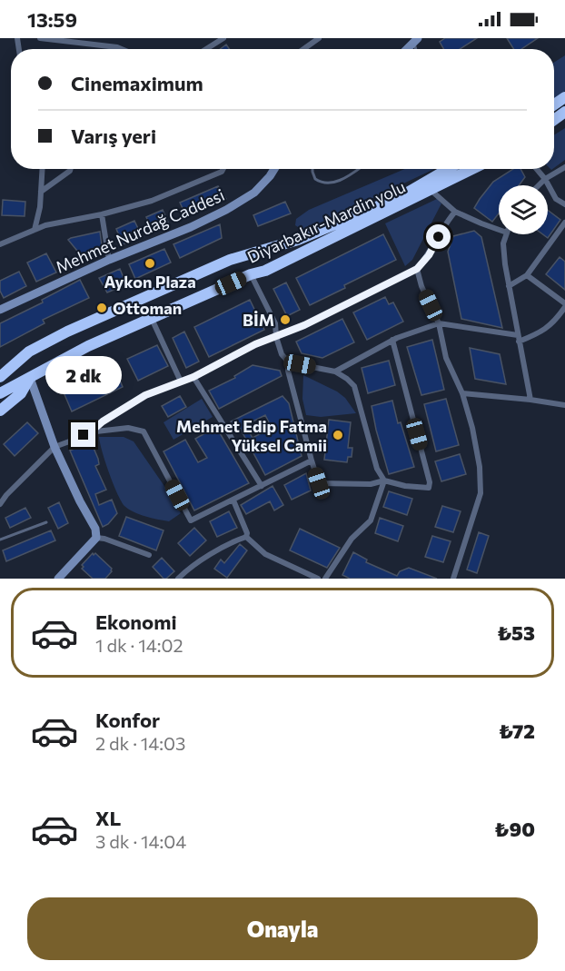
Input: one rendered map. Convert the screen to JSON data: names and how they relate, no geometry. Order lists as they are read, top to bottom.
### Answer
{
  "streets": {
    "highway": ["Diyarbakır-Mardin yolu"],
    "street": ["Mehmet Nurdağ Caddesi"]
  },
  "places": [
    "Aykon Plaza",
    "Ottoman",
    "BİM",
    "Mehmet Edip Fatma Yüksel Camii"
  ],
  "page": {
    "status": "13:59",
    "banner": ["Cinemaximum", "Varış yeri"],
    "bubble": "2 dk",
    "list": [
      {
        "name": "Ekonomi",
        "note": "1 dk · 14:02",
        "value": "₺53"
      },
      {
        "name": "Konfor",
        "note": "2 dk · 14:03",
        "value": "₺72"
      },
      {
        "name": "XL",
        "note": "3 dk · 14:04",
        "value": "₺90"
      }
    ],
    "buttons": "Onayla"
  }
}
